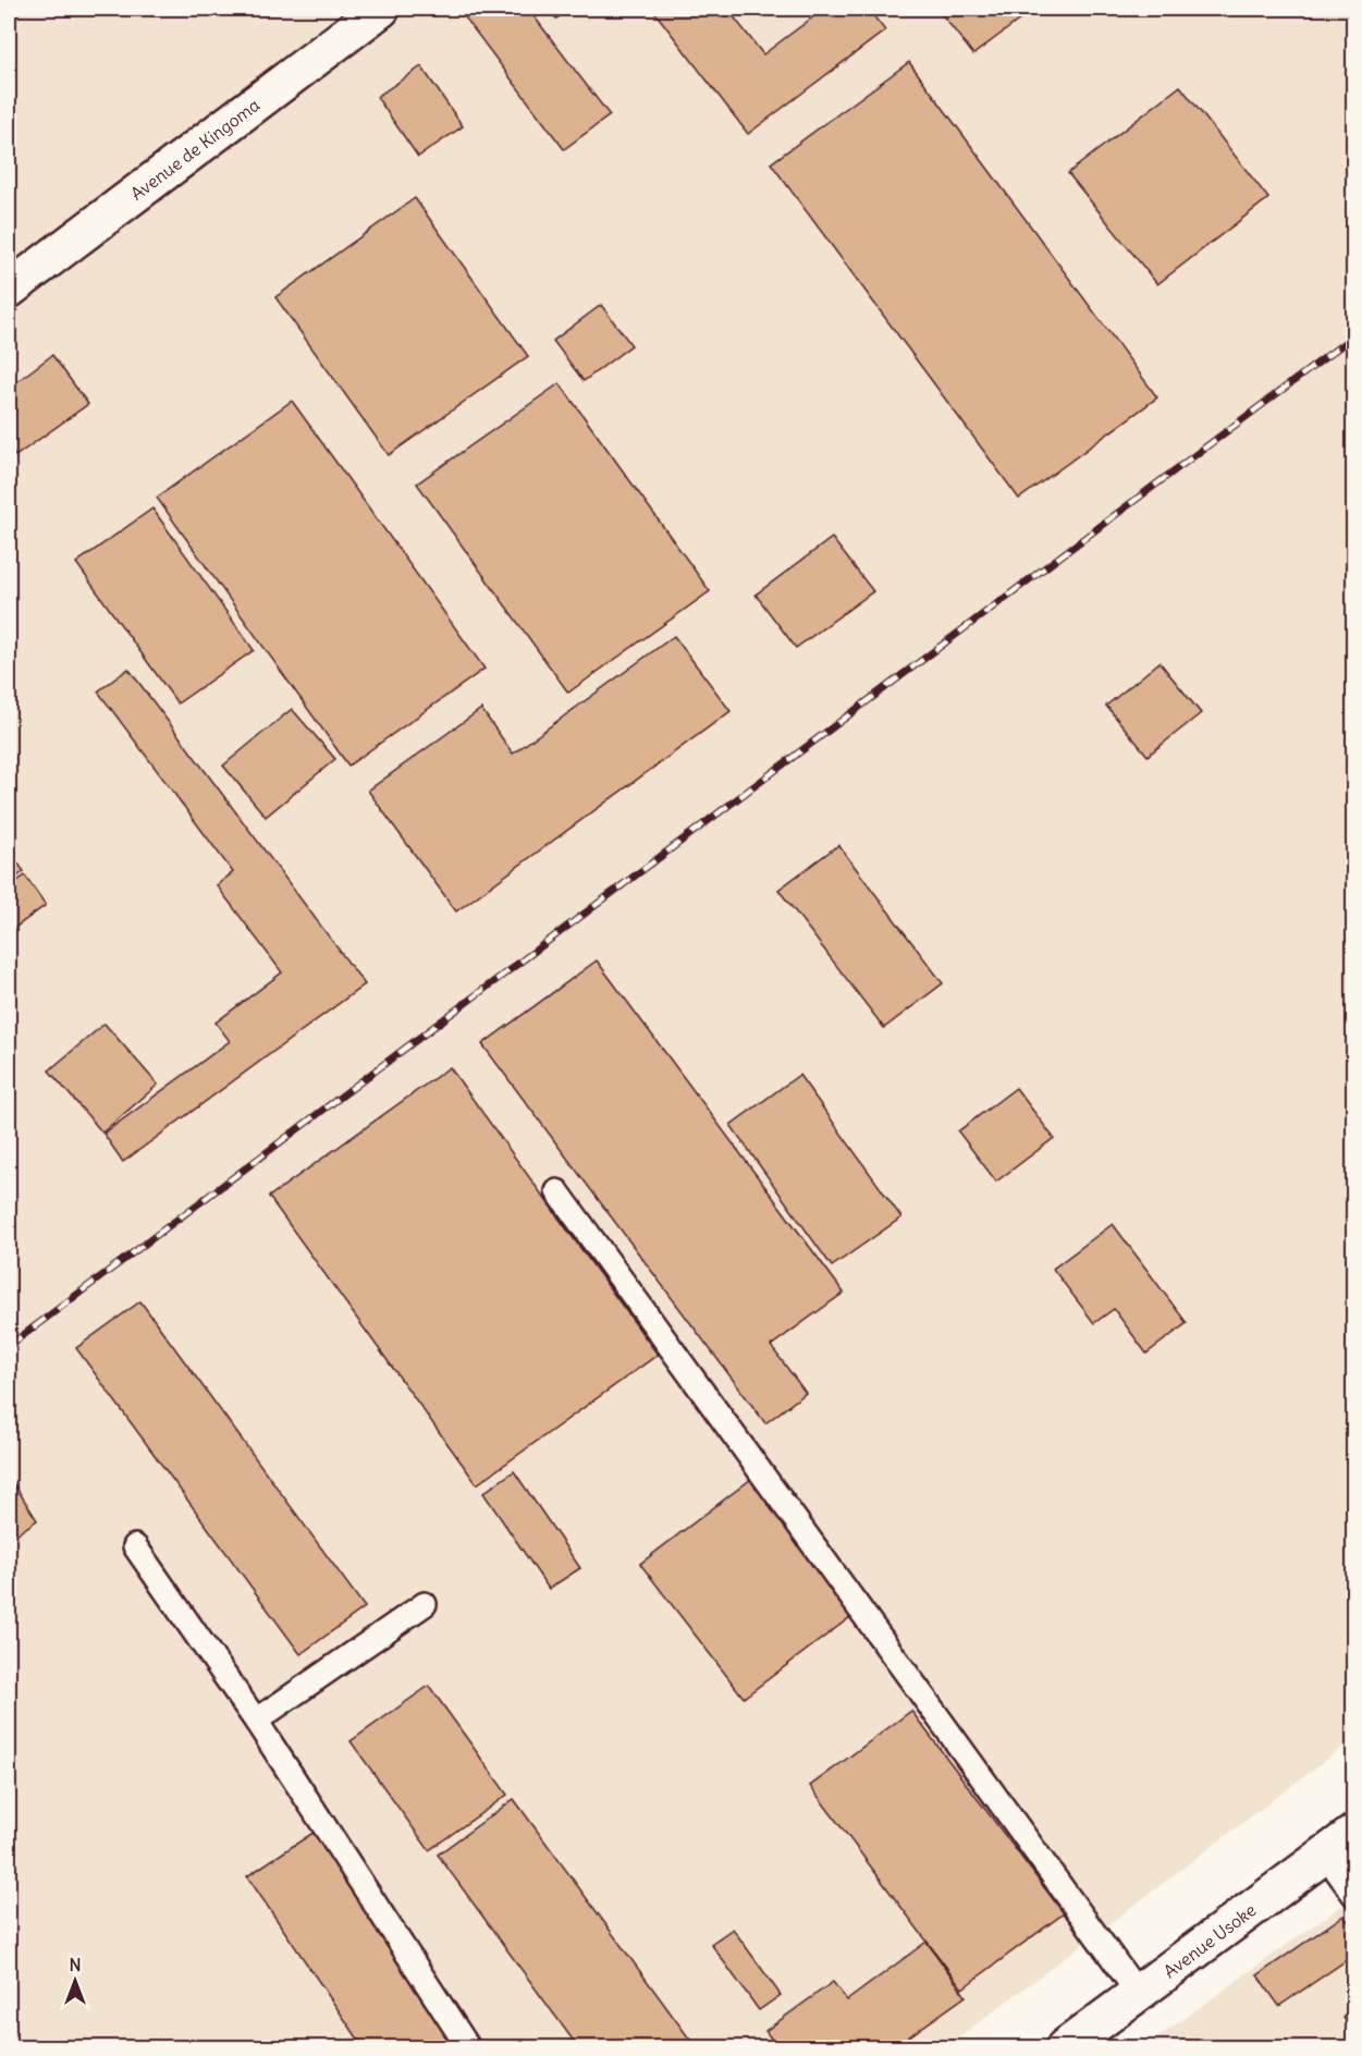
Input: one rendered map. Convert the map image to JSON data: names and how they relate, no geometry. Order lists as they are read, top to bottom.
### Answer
{
  "streets": {
    "street": ["Avenue de Kingoma", "Avenue Usoke"]
  },
  "north": "top"
}
